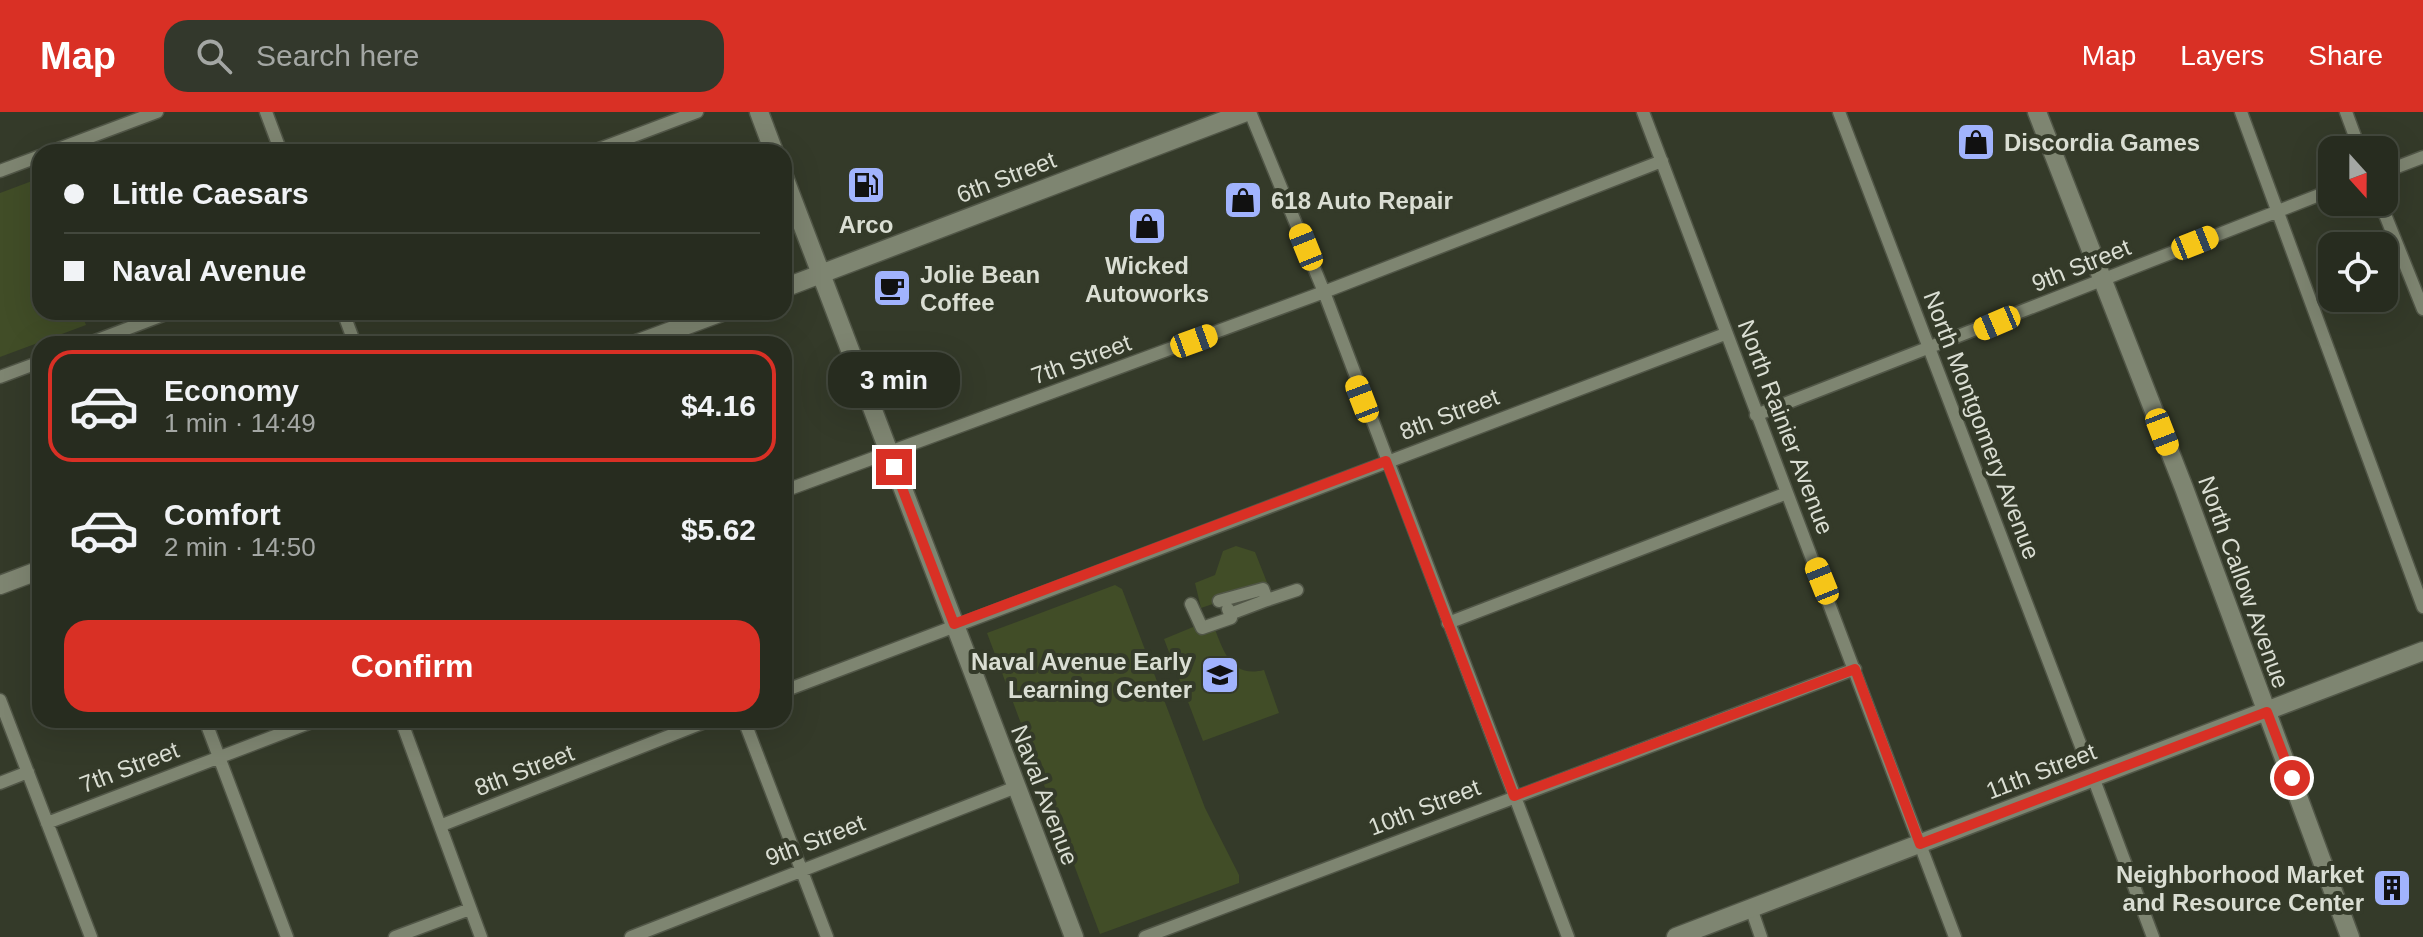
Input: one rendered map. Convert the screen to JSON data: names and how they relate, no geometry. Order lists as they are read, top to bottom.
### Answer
{
  "streets": {
    "street": [
      "6th Street",
      "9th Street",
      "7th Street",
      "8th Street",
      "North Montgomery Avenue",
      "North Rainier Avenue",
      "North Callow Avenue",
      "11th Street",
      "Naval Avenue",
      "10th Street"
    ]
  },
  "crossings": [
    ["6th Street", "Naval Avenue"],
    ["9th Street", "North Montgomery Avenue"],
    ["9th Street", "North Rainier Avenue"],
    ["9th Street", "North Callow Avenue"],
    ["9th Street", "Naval Avenue"],
    ["7th Street", "North Rainier Avenue"],
    ["7th Street", "Naval Avenue"],
    ["8th Street", "North Rainier Avenue"],
    ["8th Street", "Naval Avenue"],
    ["North Rainier Avenue", "11th Street"],
    ["North Rainier Avenue", "10th Street"],
    ["North Callow Avenue", "11th Street"]
  ],
  "places": {
    "shop": ["Discordia Games", "618 Auto Repair", "Wicked Autoworks"],
    "fuel station": ["Arco"],
    "cafe": ["Jolie Bean Coffee"],
    "school or university": ["Naval Avenue Early Learning Center"],
    "building": ["Neighborhood Market and Resource Center"]
  },
  "north": "bottom",
  "page": {
    "header": "Map",
    "search": "Search here",
    "nav": ["Map", "Layers", "Share"],
    "banner": ["Little Caesars", "Naval Avenue"],
    "list": [
      {
        "name": "Economy",
        "note": "1 min · 14:49",
        "value": "$4.16"
      },
      {
        "name": "Comfort",
        "note": "2 min · 14:50",
        "value": "$5.62"
      }
    ],
    "bubble": "3 min",
    "buttons": "Confirm"
  }
}
